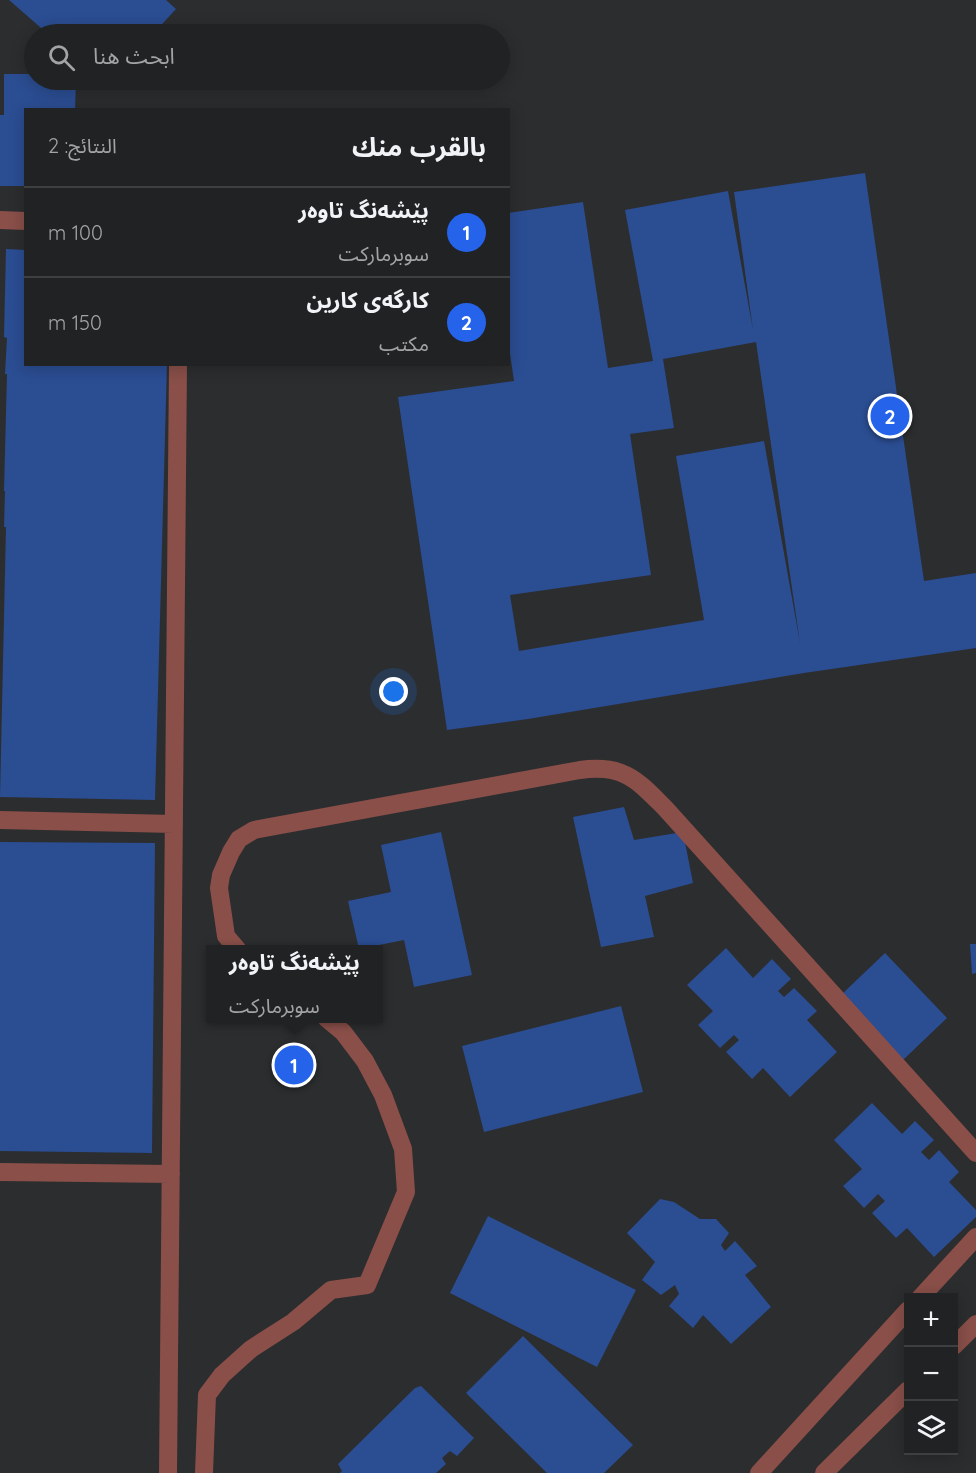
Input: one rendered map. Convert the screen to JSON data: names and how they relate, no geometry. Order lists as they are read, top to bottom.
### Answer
{
  "page": {
    "search": "ابحث هنا",
    "heading": ["بالقرب منك", "النتائج: 2"],
    "list": [
      {
        "mark": "1",
        "name": "پێشەنگ تاوەر",
        "note": "سوبرماركت",
        "value": "100 m"
      },
      {
        "mark": "2",
        "name": "کارگەی کارین",
        "note": "مكتب",
        "value": "150 m"
      }
    ],
    "pins": ["2", "1"],
    "popup": ["پێشەنگ تاوەر", "سوبرماركت"],
    "map_buttons": ["+", "−"]
  }
}
